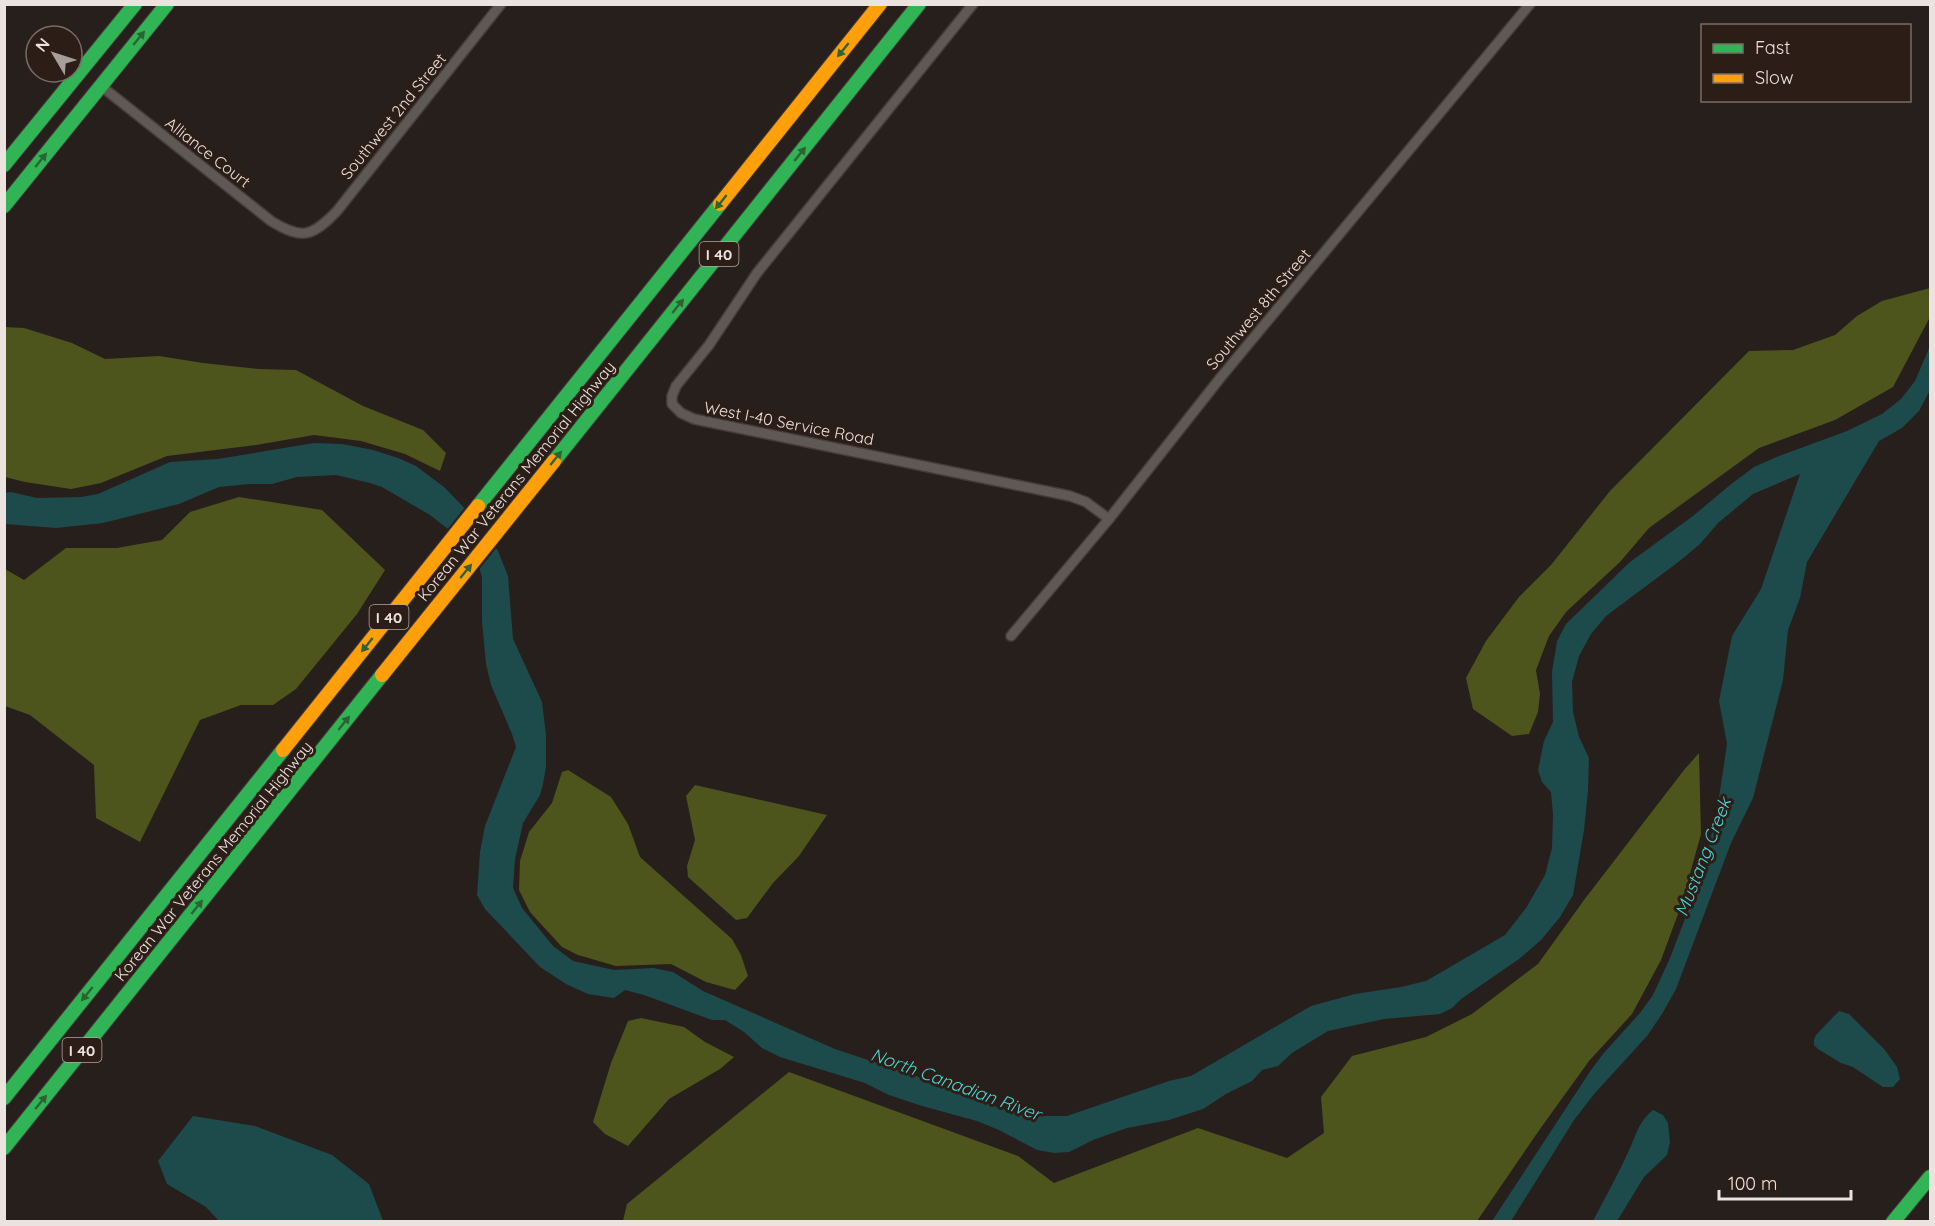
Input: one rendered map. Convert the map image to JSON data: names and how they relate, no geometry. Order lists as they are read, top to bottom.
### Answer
{
  "streets": {
    "main road": ["I 40", "Korean War Veterans Memorial Highway"],
    "street": [
      "Southwest 2nd Street",
      "Alliance Court",
      "Southwest 8th Street",
      "West I-40 Service Road"
    ]
  },
  "crossings": [
    ["Southwest 2nd Street", "Alliance Court"],
    ["Southwest 8th Street", "West I-40 Service Road"]
  ],
  "water": ["Mustang Creek", "North Canadian River"],
  "legend": ["Fast", "Slow"],
  "scale_bar": "100 m",
  "north": "top left"
}
